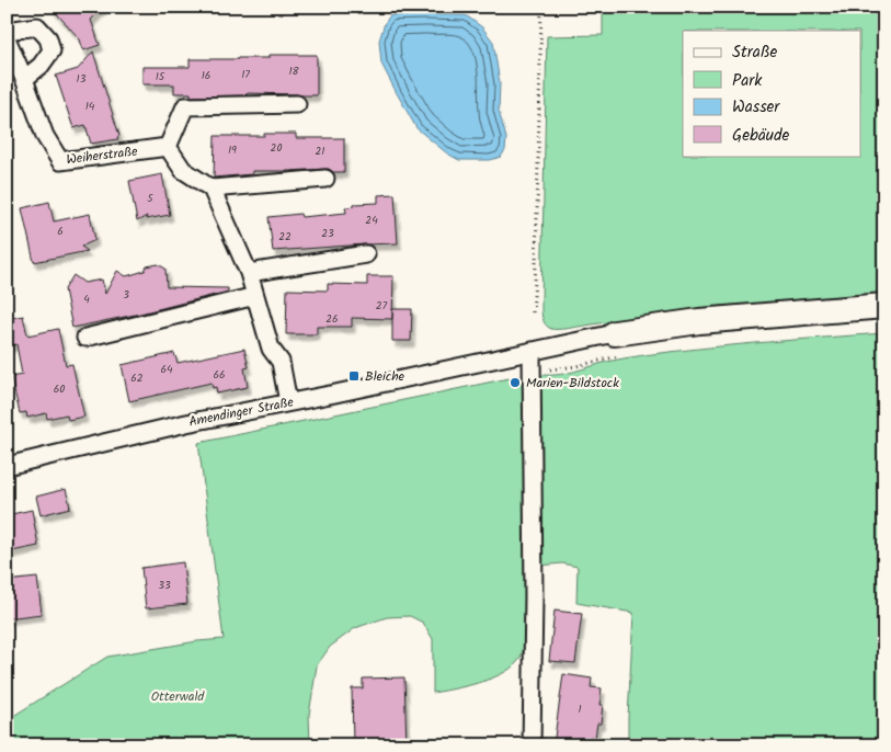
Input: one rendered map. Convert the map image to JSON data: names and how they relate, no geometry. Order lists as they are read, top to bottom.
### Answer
{
  "streets": {
    "street": ["Weiherstraße", "Amendinger Straße"]
  },
  "parks": ["Otterwald"],
  "places": {
    "transit": ["Bleiche"],
    "other": ["Marien-Bildstock"]
  },
  "house_numbers": [
    "18",
    "17",
    "16",
    "15",
    "13",
    "14",
    "20",
    "19",
    "21",
    "5",
    "24",
    "6",
    "23",
    "22",
    "3",
    "4",
    "27",
    "26",
    "64",
    "66",
    "62",
    "60",
    "33",
    "1"
  ],
  "legend": [
    "Straße",
    "Park",
    "Wasser",
    "Gebäude"
  ]
}
